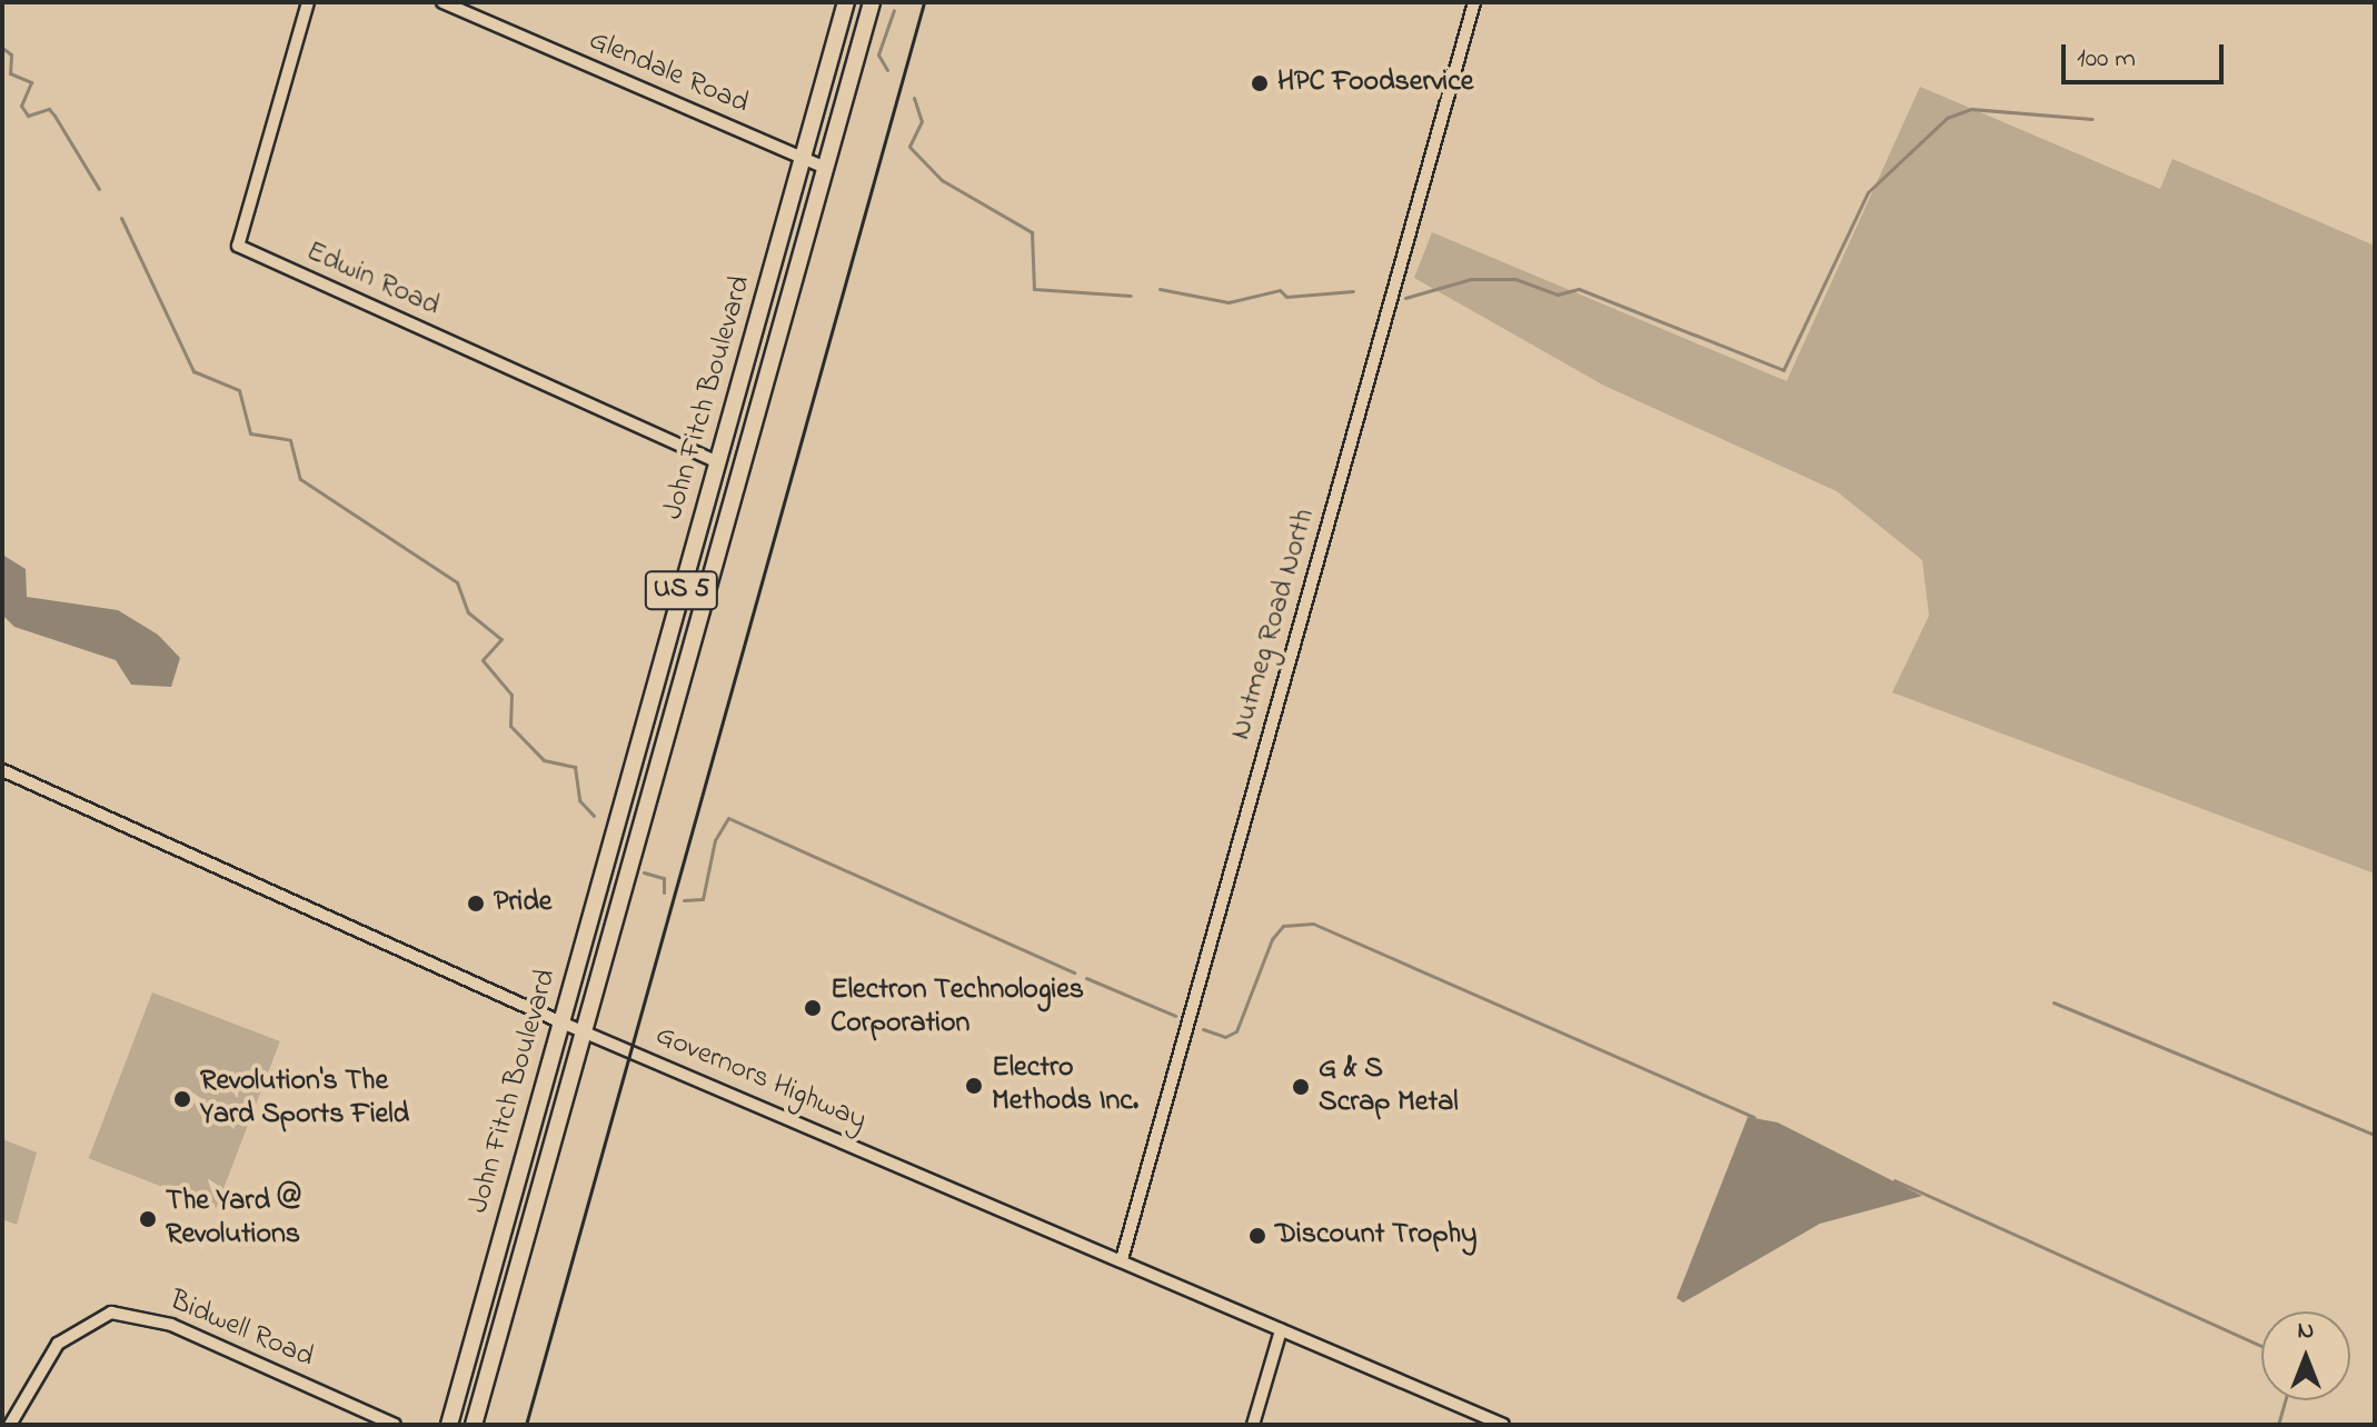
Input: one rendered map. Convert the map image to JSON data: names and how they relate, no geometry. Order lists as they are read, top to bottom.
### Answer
{
  "streets": {
    "highway": ["John Fitch Boulevard", "US 5"],
    "street": [
      "Glendale Road",
      "Edwin Road",
      "Nutmeg Road North",
      "Governors Highway",
      "Bidwell Road"
    ]
  },
  "crossings": [
    ["Glendale Road", "John Fitch Boulevard"],
    ["Edwin Road", "John Fitch Boulevard"],
    ["John Fitch Boulevard", "Governors Highway"],
    ["Nutmeg Road North", "Governors Highway"]
  ],
  "places": [
    "HPC Foodservice",
    "Pride",
    "Electron Technologies Corporation",
    "Electro Methods Inc.",
    "G & S Scrap Metal",
    "Revolution's The Yard Sports Field",
    "The Yard @ Revolutions",
    "Discount Trophy"
  ],
  "scale_bar": "100 m",
  "north": "top"
}
